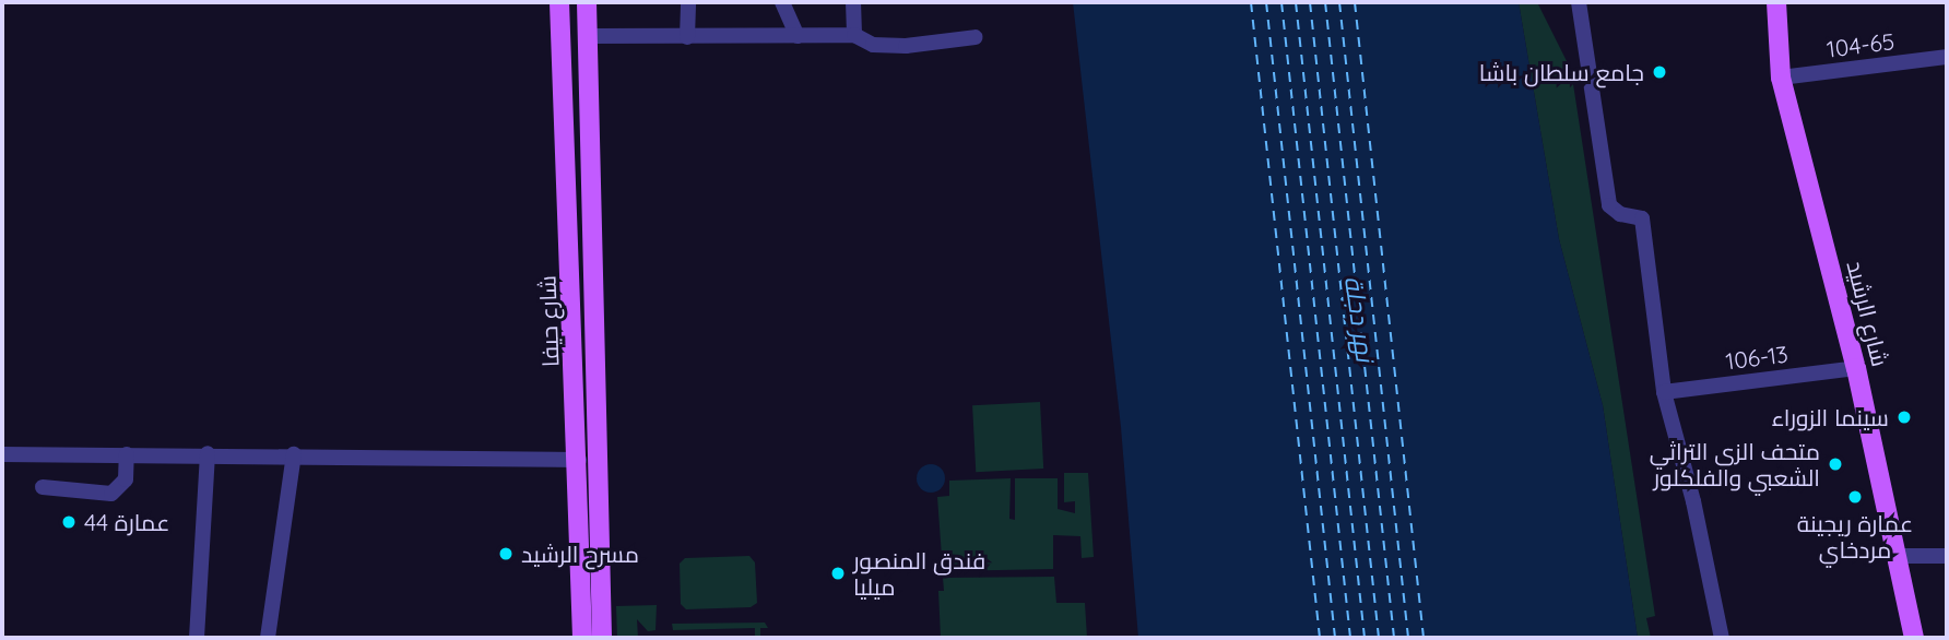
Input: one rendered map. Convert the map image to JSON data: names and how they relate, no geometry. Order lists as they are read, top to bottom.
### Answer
{
  "streets": {
    "main road": ["شارع الرشيد", "شارع حيفا"],
    "street": ["104-65", "106-13"]
  },
  "crossings": [
    ["104-65", "شارع الرشيد"],
    ["شارع الرشيد", "106-13"]
  ],
  "water": ["نهر دجلة"],
  "places": [
    "جامع سلطان باشا",
    "سينما الزوراء",
    "متحف الزي التراثي الشعبي والفلكلور",
    "عمارة ريجينة مردخاي",
    "عمارة 44",
    "مسرح الرشيد",
    "فندق المنصور ميليا"
  ]
}
